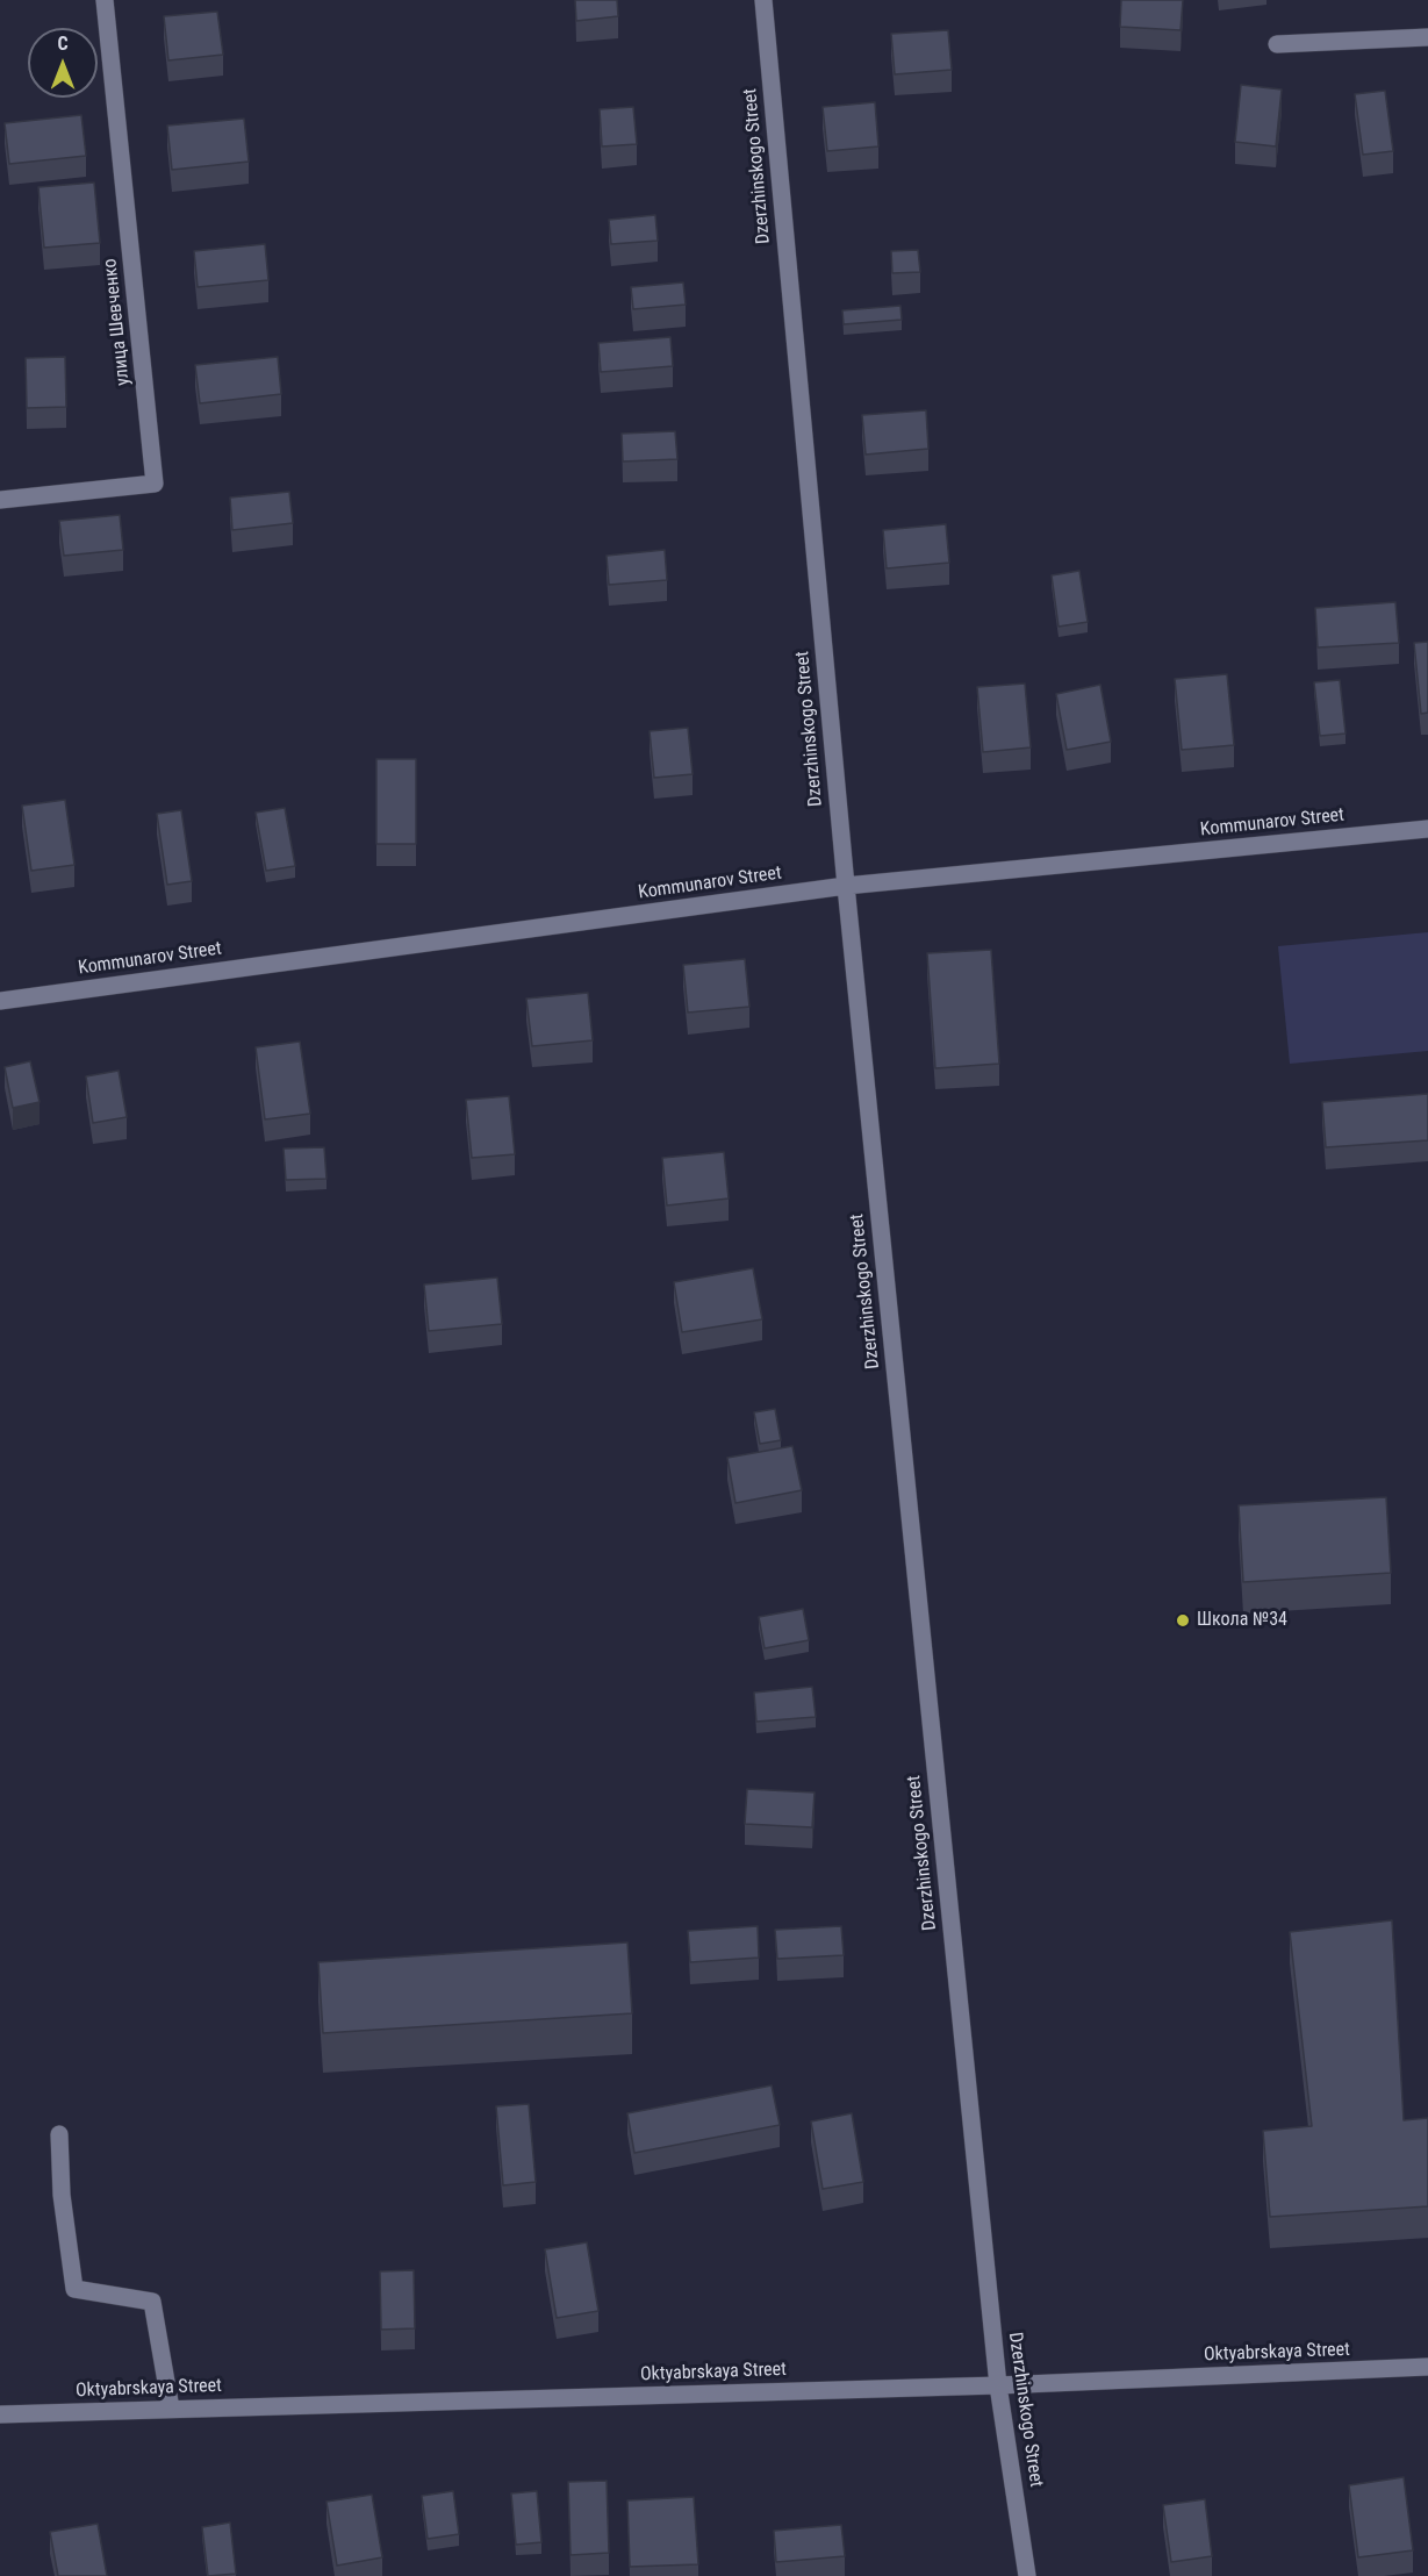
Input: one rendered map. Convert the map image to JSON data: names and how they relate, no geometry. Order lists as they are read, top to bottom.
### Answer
{
  "streets": {
    "street": [
      "Dzerzhinskogo Street",
      "улица Шевченко",
      "Kommunarov Street",
      "Oktyabrskaya Street"
    ]
  },
  "crossings": [
    ["Dzerzhinskogo Street", "Kommunarov Street"],
    ["Dzerzhinskogo Street", "Oktyabrskaya Street"]
  ],
  "places": ["Школа №34"],
  "north": "top"
}
